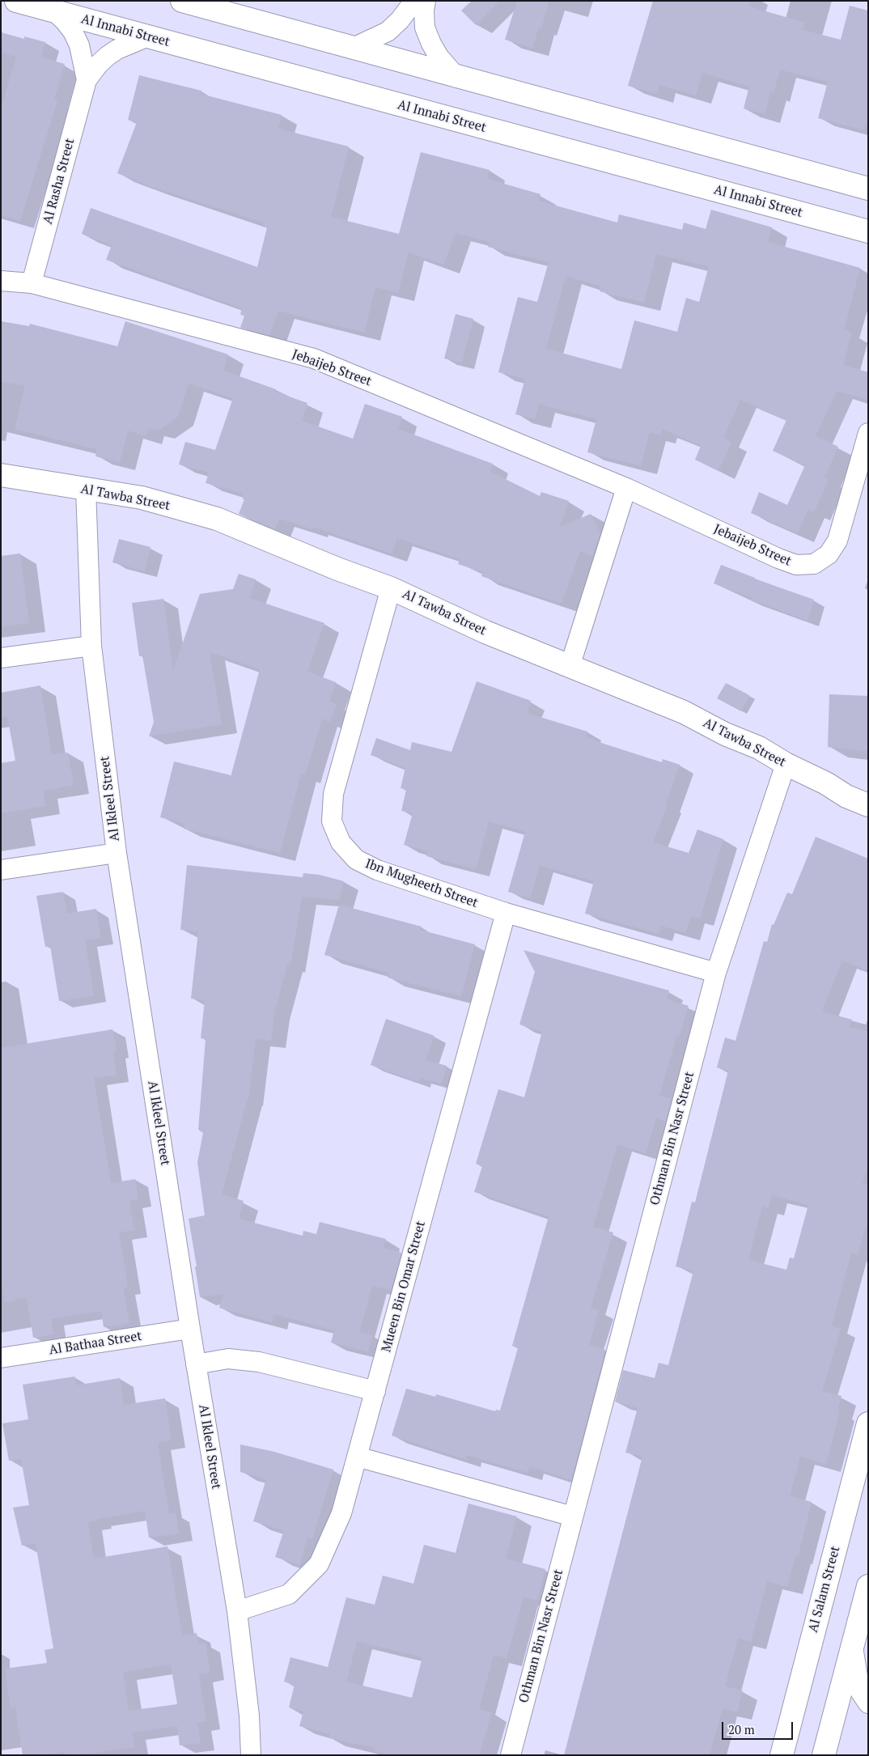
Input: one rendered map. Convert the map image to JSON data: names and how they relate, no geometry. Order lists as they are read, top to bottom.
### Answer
{
  "streets": {
    "street": [
      "Al Innabi Street",
      "Al Rasha Street",
      "Jebaijeb Street",
      "Al Tawba Street",
      "Al Ikleel Street",
      "Ibn Mugheeth Street",
      "Othman Bin Nasr Street",
      "Mueen Bin Omar Street",
      "Al Bathaa Street",
      "Al Salam Street"
    ]
  },
  "crossings": [
    ["Al Innabi Street", "Al Rasha Street"],
    ["Al Rasha Street", "Jebaijeb Street"],
    ["Al Tawba Street", "Al Ikleel Street"],
    ["Al Tawba Street", "Ibn Mugheeth Street"],
    ["Al Tawba Street", "Othman Bin Nasr Street"],
    ["Al Ikleel Street", "Mueen Bin Omar Street"],
    ["Al Ikleel Street", "Al Bathaa Street"],
    ["Ibn Mugheeth Street", "Othman Bin Nasr Street"],
    ["Ibn Mugheeth Street", "Mueen Bin Omar Street"]
  ],
  "scale_bar": "20 m"
}
